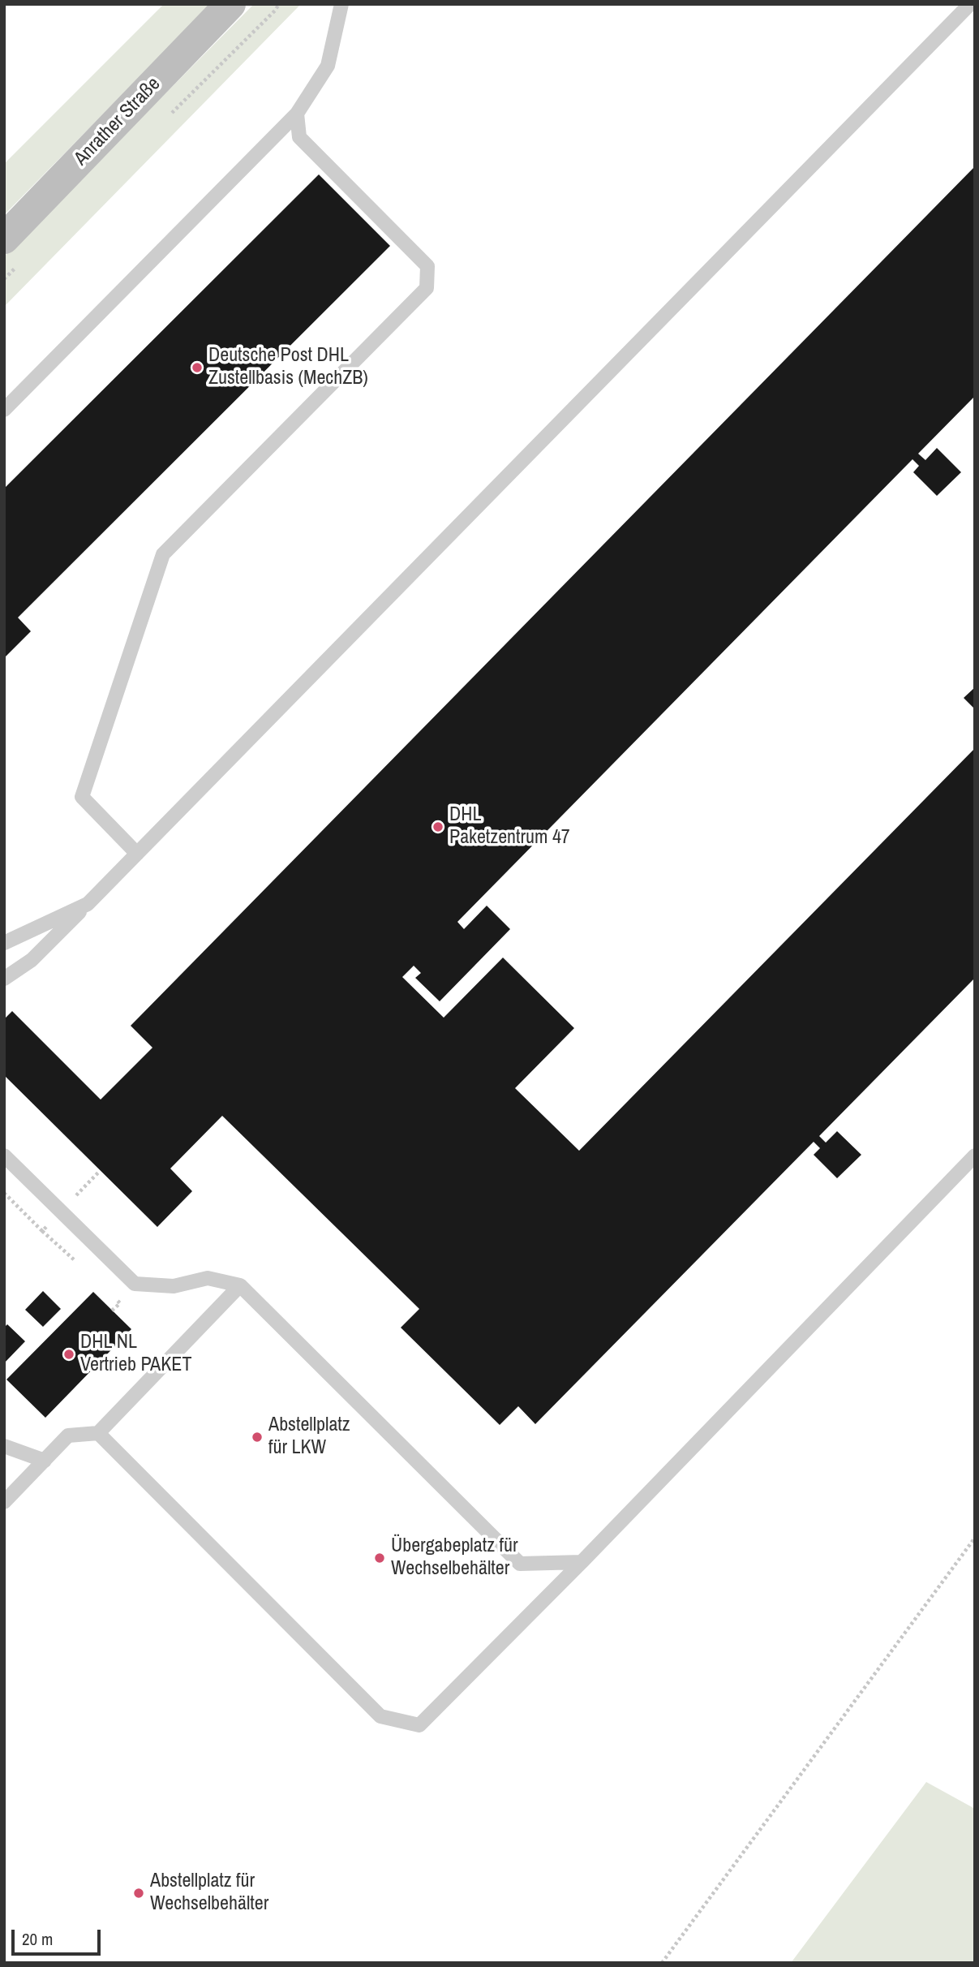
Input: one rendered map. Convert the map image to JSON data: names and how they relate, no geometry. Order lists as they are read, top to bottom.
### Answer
{
  "streets": {
    "main road": ["Anrather Straße"]
  },
  "places": [
    "Deutsche Post DHL Zustellbasis (MechZB)",
    "DHL Paketzentrum 47",
    "DHL NL Vertrieb PAKET",
    "Abstellplatz für LKW",
    "Übergabeplatz für Wechselbehälter",
    "Abstellplatz für Wechselbehälter"
  ],
  "scale_bar": "20 m"
}
